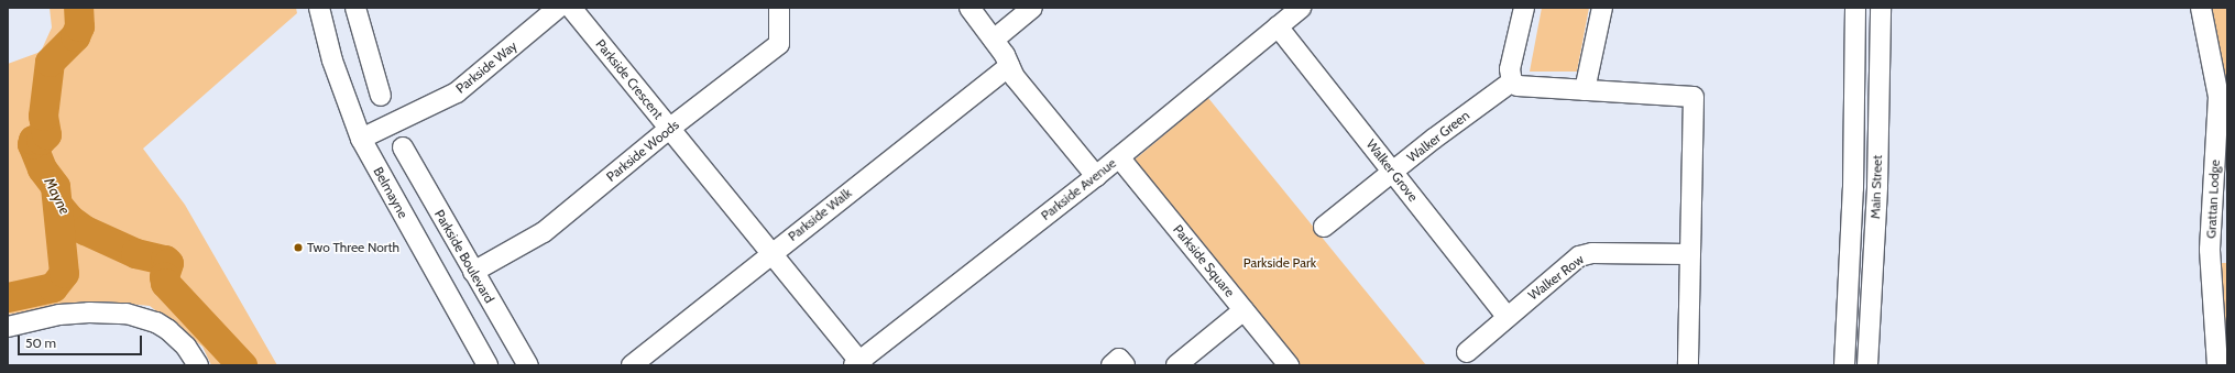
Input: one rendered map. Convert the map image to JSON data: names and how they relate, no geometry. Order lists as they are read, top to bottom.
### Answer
{
  "streets": {
    "street": [
      "Parkside Way",
      "Parkside Crescent",
      "Walker Green",
      "Parkside Woods",
      "Walker Grove",
      "Main Street",
      "Parkside Avenue",
      "Belmayne",
      "Grattan Lodge",
      "Parkside Walk",
      "Parkside Boulevard",
      "Parkside Square",
      "Walker Row"
    ]
  },
  "crossings": [
    ["Parkside Way", "Parkside Crescent"],
    ["Parkside Way", "Belmayne"],
    ["Parkside Crescent", "Parkside Woods"],
    ["Parkside Crescent", "Parkside Avenue"],
    ["Parkside Crescent", "Parkside Walk"],
    ["Walker Green", "Walker Grove"],
    ["Parkside Woods", "Parkside Boulevard"],
    ["Walker Grove", "Parkside Avenue"],
    ["Walker Grove", "Walker Row"],
    ["Parkside Avenue", "Parkside Square"]
  ],
  "water": ["Mayne"],
  "parks": ["Parkside Park"],
  "places": ["Two Three North"],
  "scale_bar": "50 m"
}
